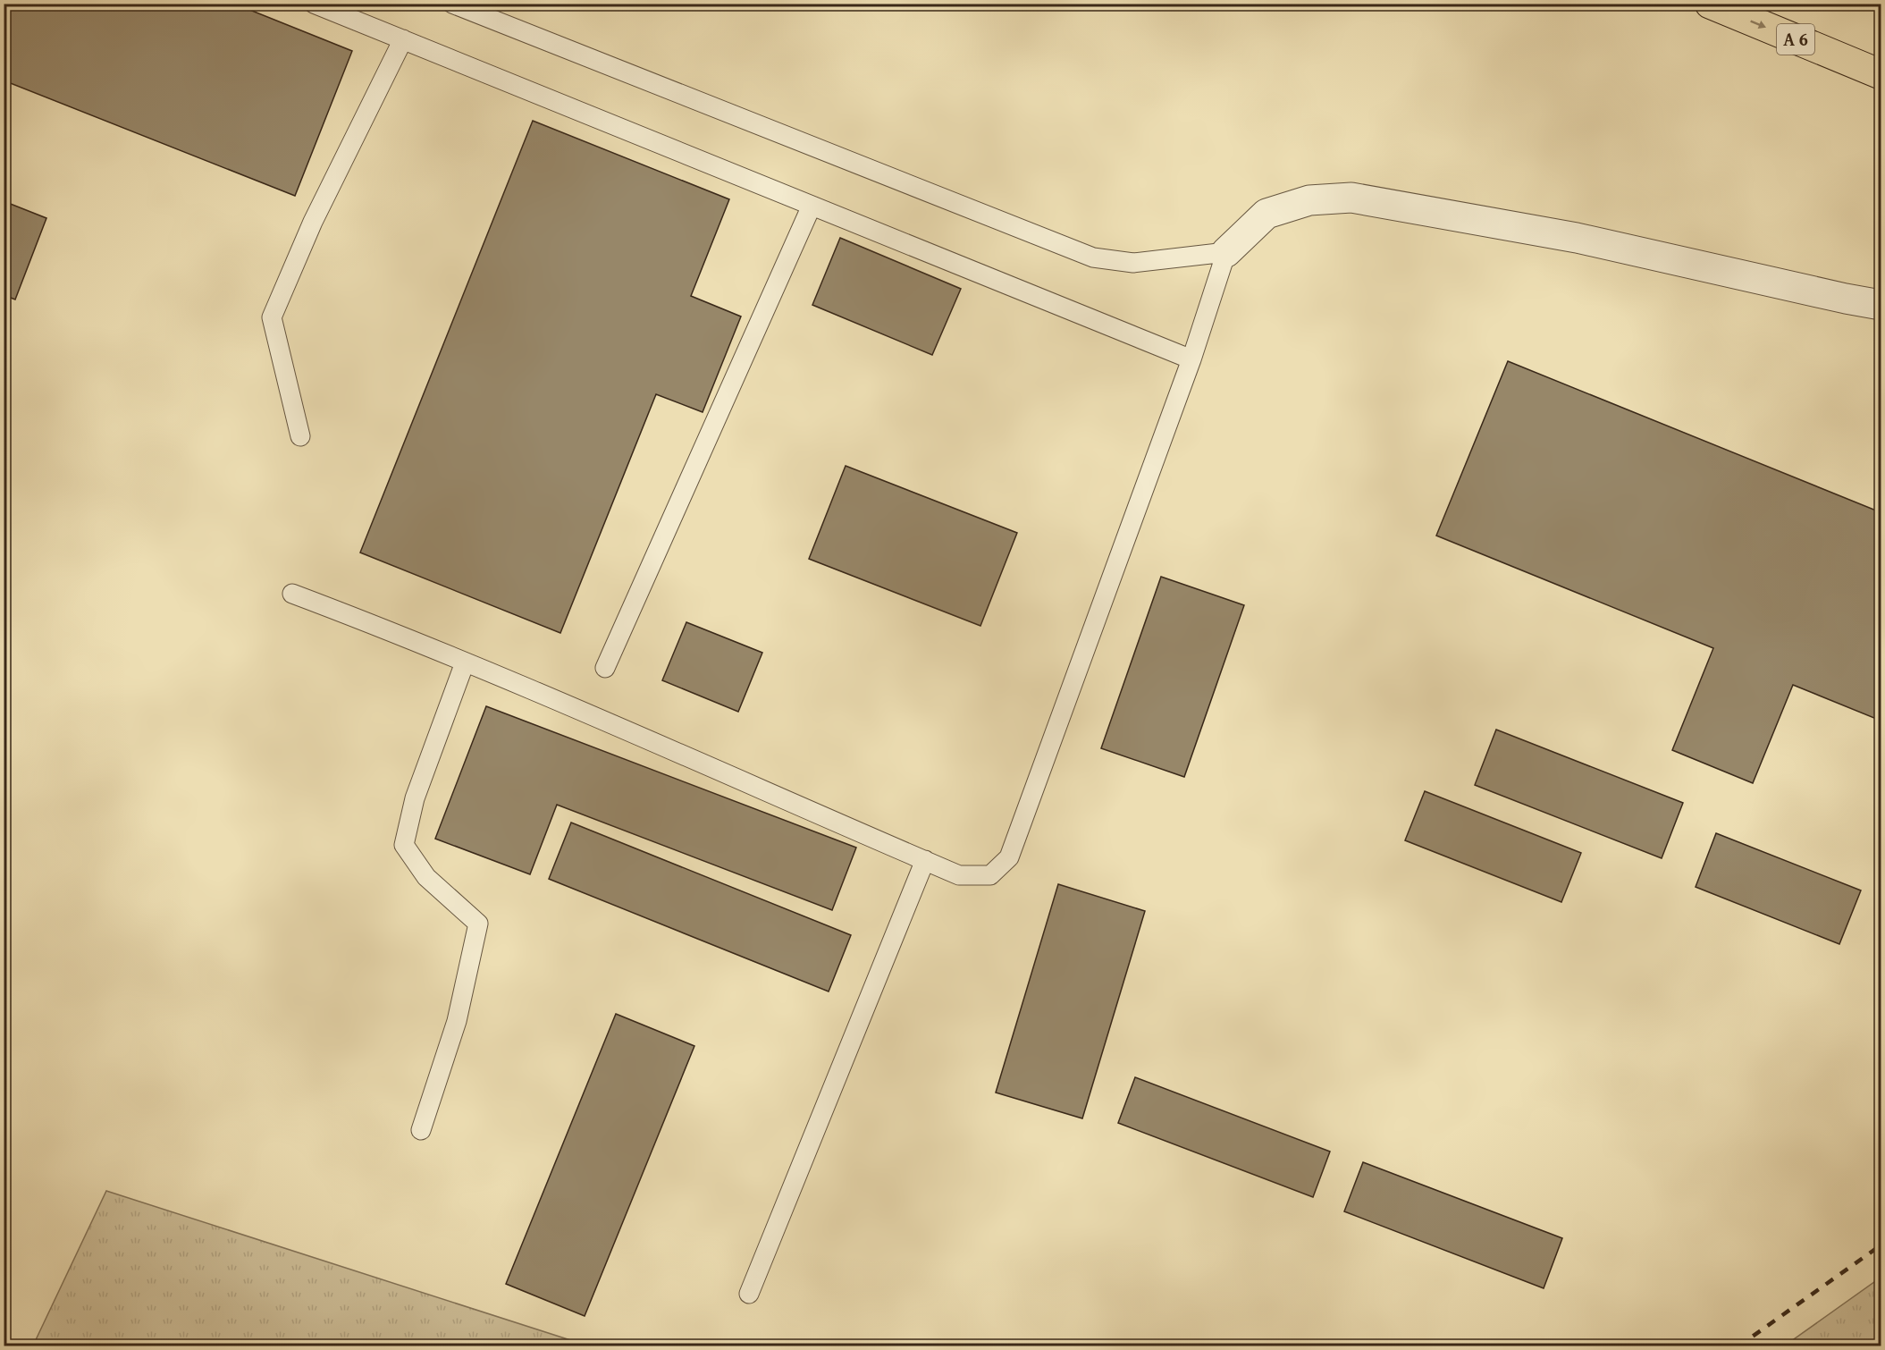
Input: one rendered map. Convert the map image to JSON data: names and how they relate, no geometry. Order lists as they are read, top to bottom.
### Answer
{
  "streets": {
    "highway": ["A 6"]
  }
}
